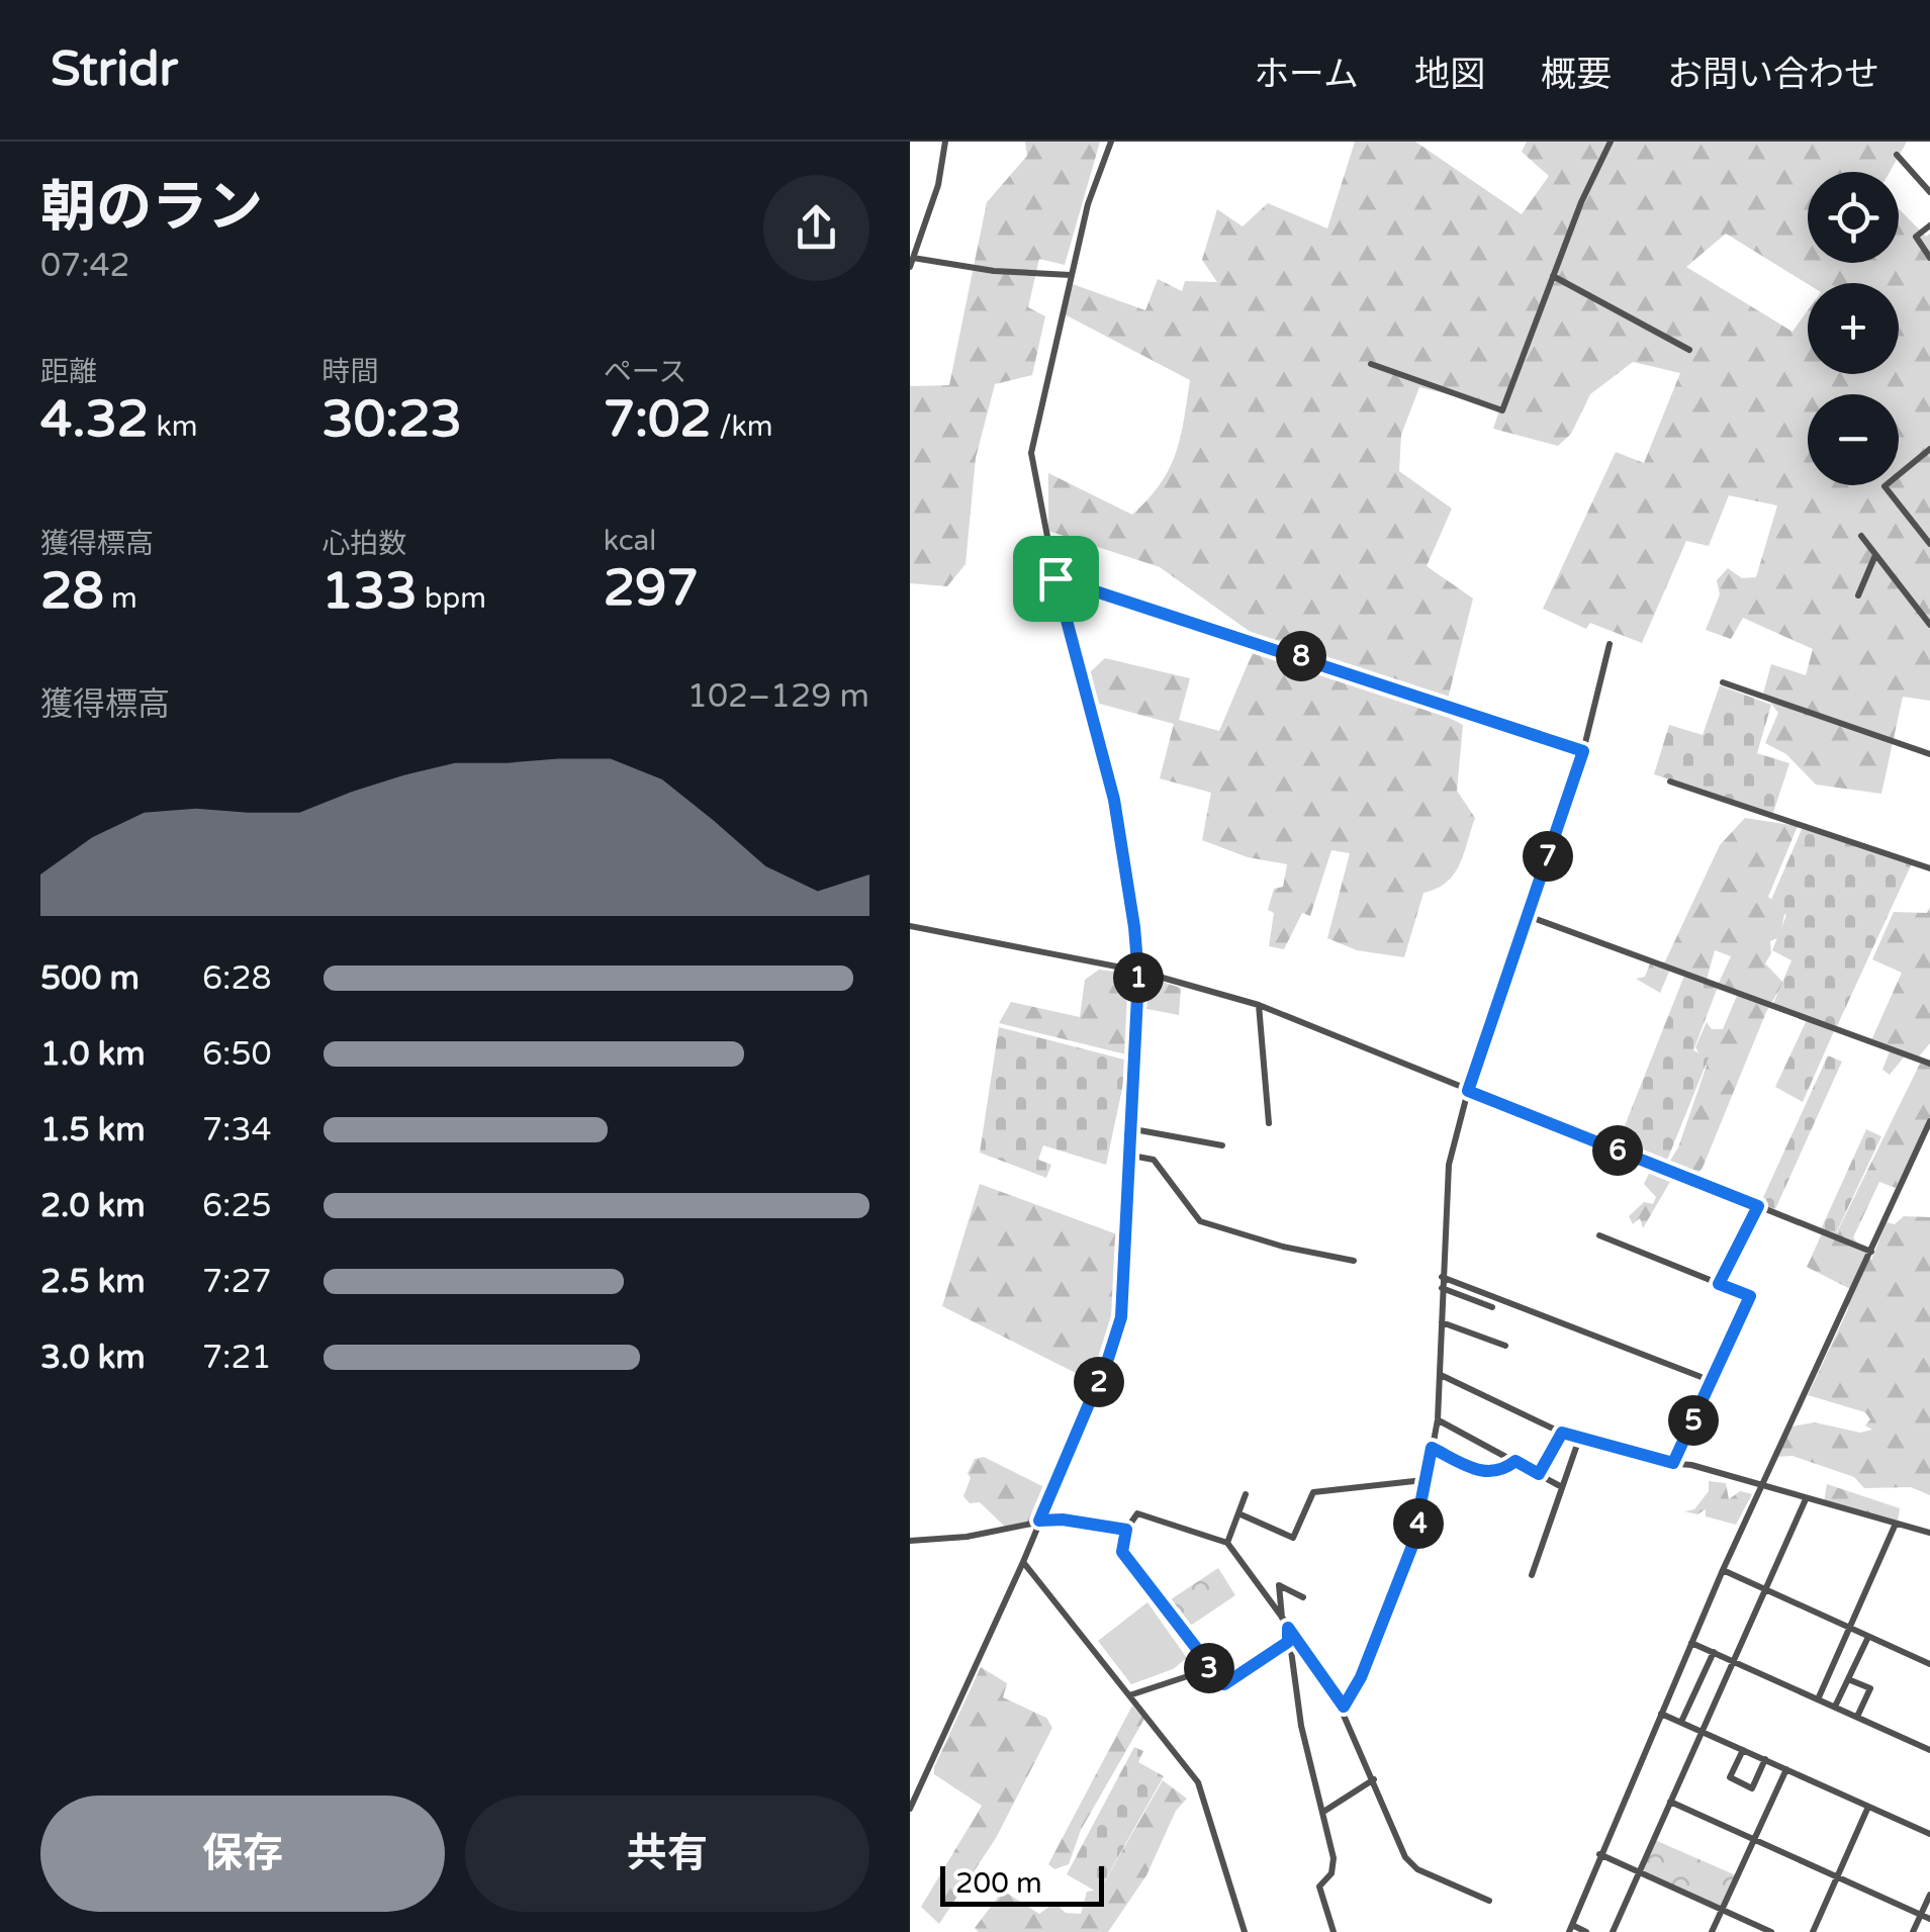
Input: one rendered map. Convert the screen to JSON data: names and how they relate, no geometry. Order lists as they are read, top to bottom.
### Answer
{
  "scale_bar": "200 m",
  "page": {
    "header": "Stridr",
    "nav": [
      "ホーム",
      "地図",
      "概要",
      "お問い合わせ"
    ],
    "heading": ["朝のラン", "07:42"],
    "map_buttons": ["+", "−"],
    "stats": [
      ["距離", "4.32 km"],
      ["時間", "30:23"],
      ["ペース", "7:02 /km"],
      ["獲得標高", "28 m"],
      ["心拍数", "133 bpm"],
      ["kcal", "297"]
    ],
    "pins": [
      "8",
      "7",
      "1",
      "6",
      "2",
      "5",
      "4",
      "3"
    ],
    "chart": ["獲得標高", "102–129 m"],
    "list": [
      {
        "name": "500 m",
        "note": "6:28"
      },
      {
        "name": "1.0 km",
        "note": "6:50"
      },
      {
        "name": "1.5 km",
        "note": "7:34"
      },
      {
        "name": "2.0 km",
        "note": "6:25"
      },
      {
        "name": "2.5 km",
        "note": "7:27"
      },
      {
        "name": "3.0 km",
        "note": "7:21"
      }
    ],
    "buttons": ["保存", "共有"],
    "scale": "200 m"
  }
}
